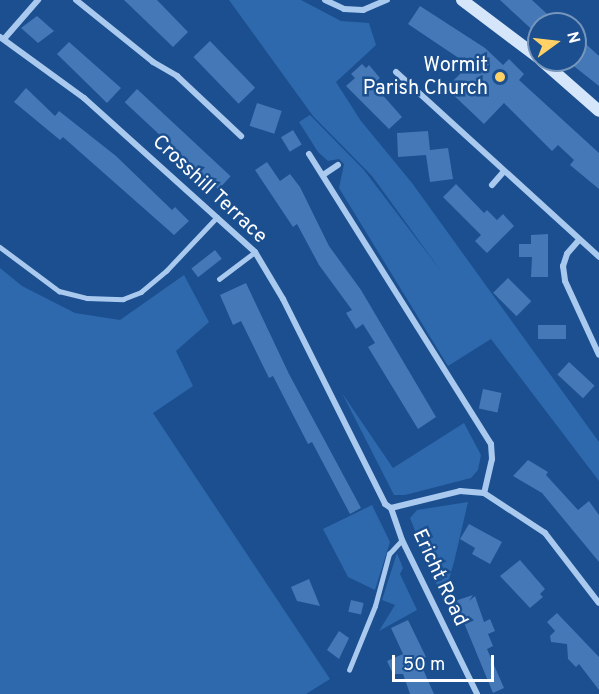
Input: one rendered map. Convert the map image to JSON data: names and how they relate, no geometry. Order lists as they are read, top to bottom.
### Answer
{
  "streets": {
    "street": ["Crosshill Terrace", "Ericht Road"]
  },
  "crossings": [
    ["Crosshill Terrace", "Ericht Road"]
  ],
  "places": ["Wormit Parish Church"],
  "scale_bar": "50 m",
  "north": "right"
}
